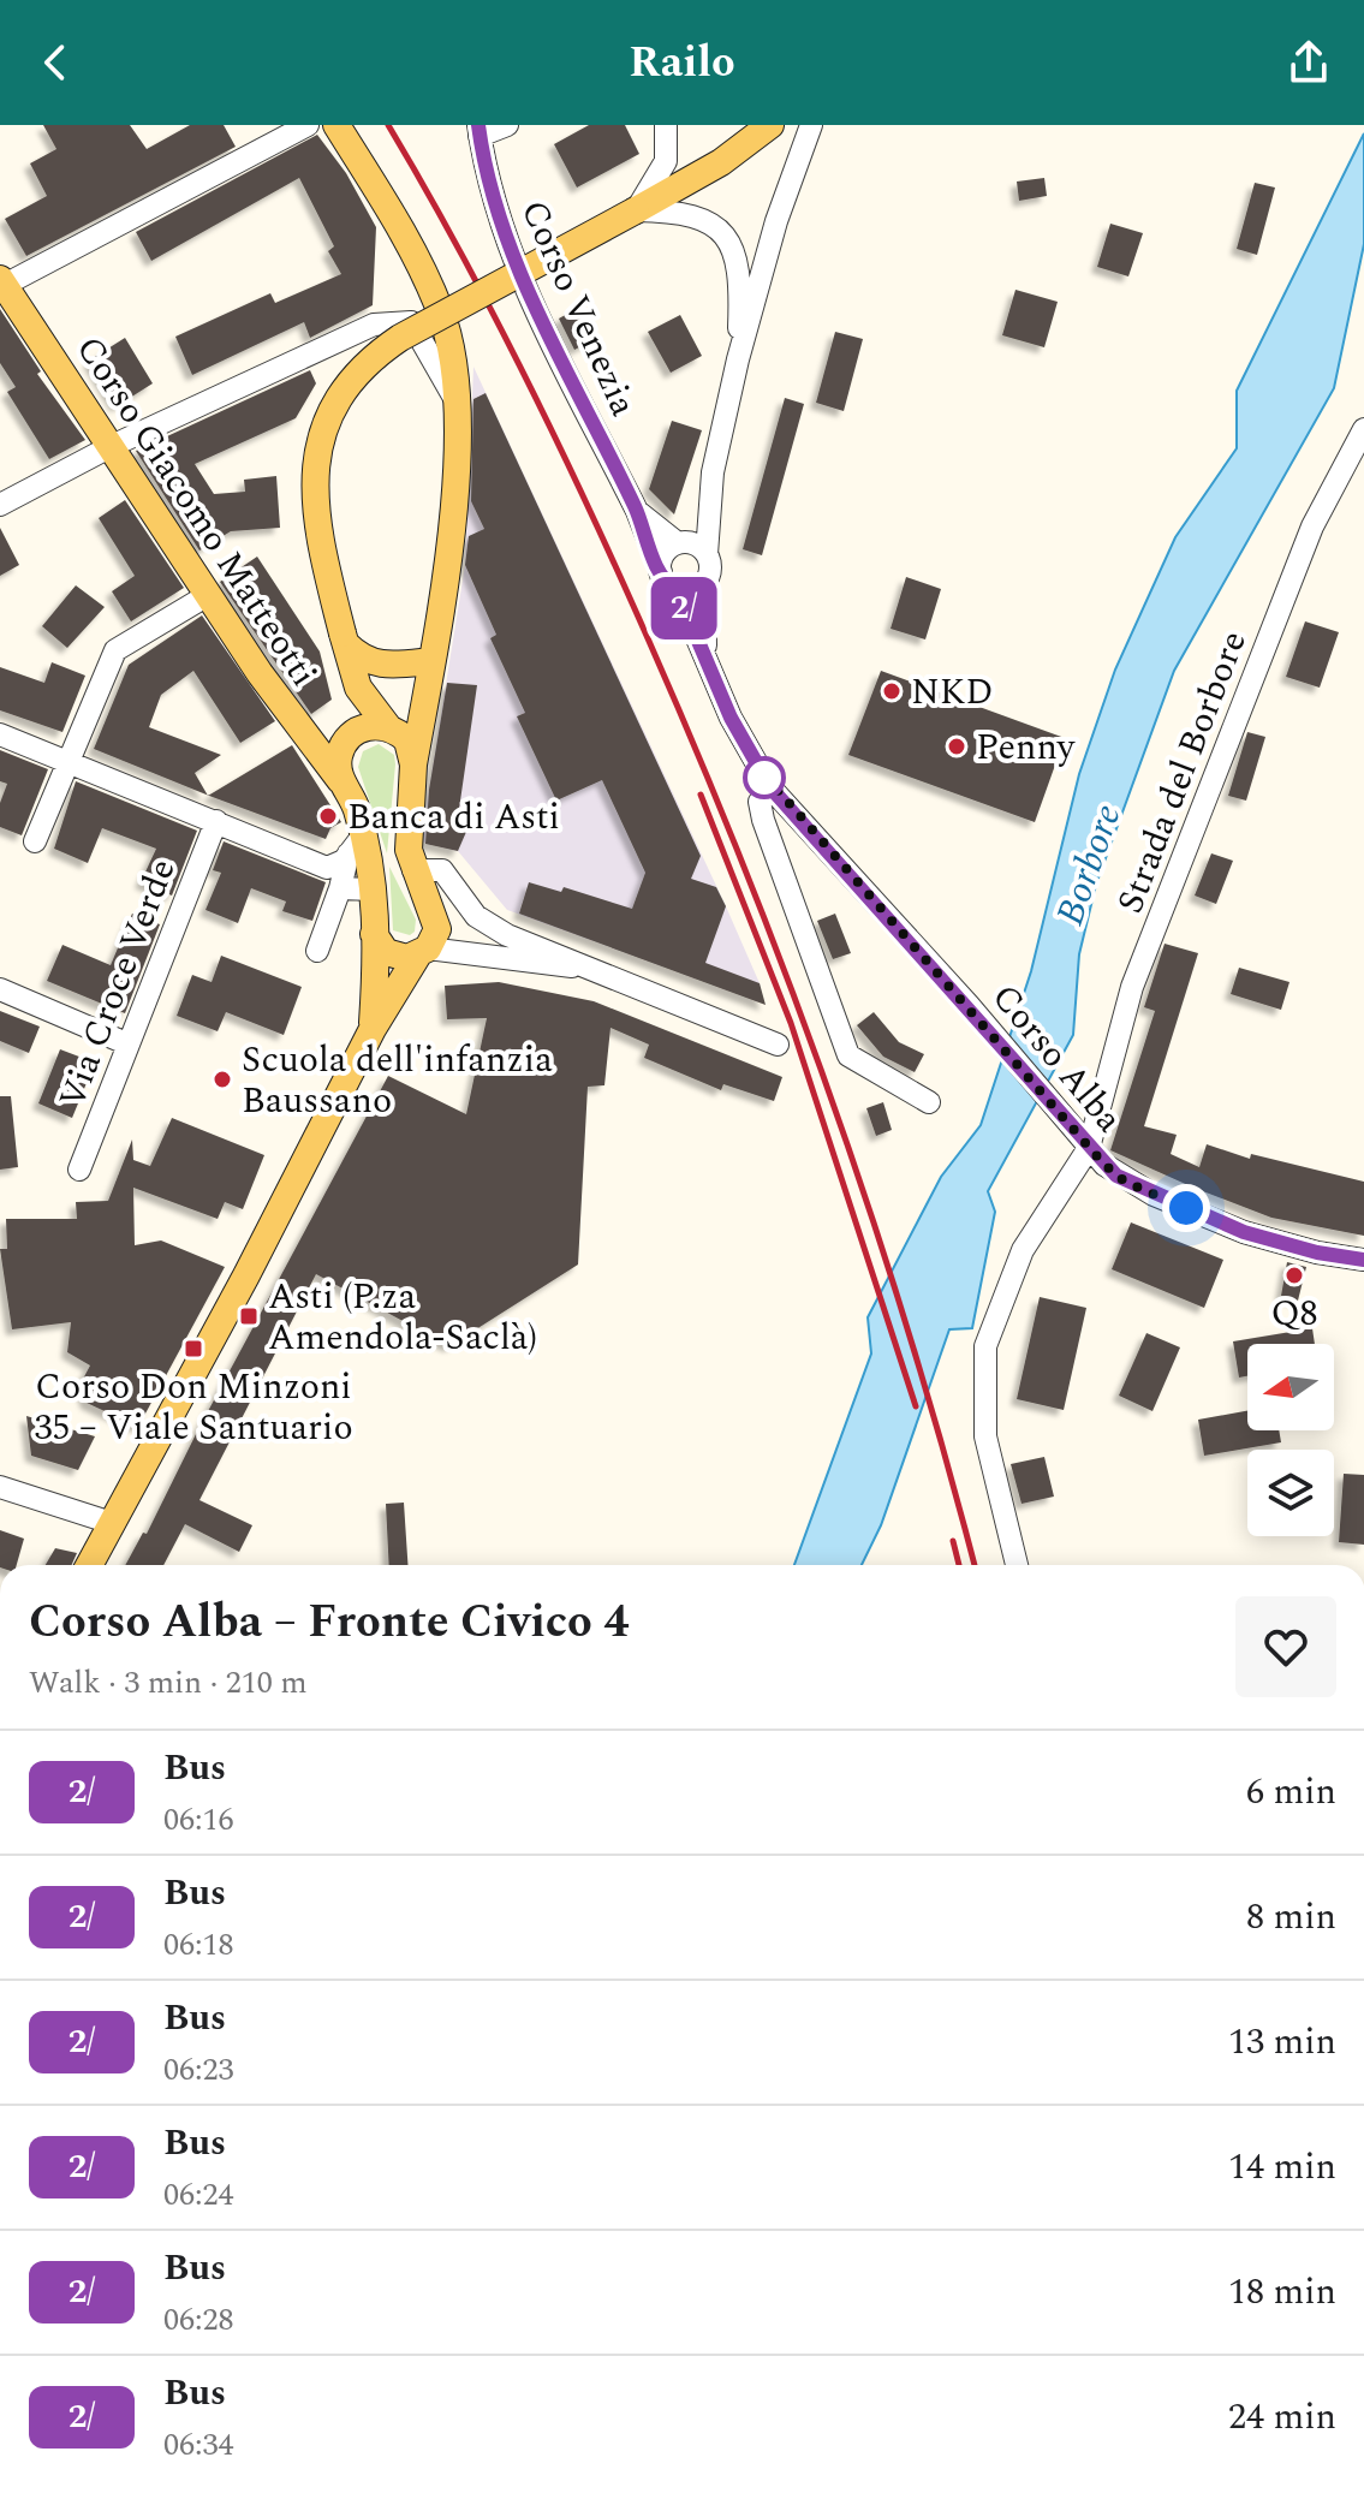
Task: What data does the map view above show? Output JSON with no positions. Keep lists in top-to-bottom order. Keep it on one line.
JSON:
{"streets":{"main road":["Corso Giacomo Matteotti"],"street":["Corso Venezia","Strada del Borbore","Via Croce Verde","Corso Alba"]},"crossings":[["Corso Venezia","Corso Alba"],["Strada del Borbore","Corso Alba"]],"water":["Borbore"],"places":{"other":["NKD","Penny","Banca di Asti","Scuola dell'infanzia Baussano","Q8"],"transit":["Asti (P.za Amendola-Saclà)","Corso Don Minzoni 35 – Viale Santuario"]},"lines":["bus line 2/"],"north":"left","page":{"header":"Railo","on_map":"2/","heading":["Corso Alba – Fronte Civico 4","Walk · 3 min · 210 m"],"list":[{"mark":"2/","name":"Bus","note":"06:16","value":"6 min"},{"mark":"2/","name":"Bus","note":"06:18","value":"8 min"},{"mark":"2/","name":"Bus","note":"06:23","value":"13 min"},{"mark":"2/","name":"Bus","note":"06:24","value":"14 min"},{"mark":"2/","name":"Bus","note":"06:28","value":"18 min"},{"mark":"2/","name":"Bus","note":"06:34","value":"24 min"}]}}
